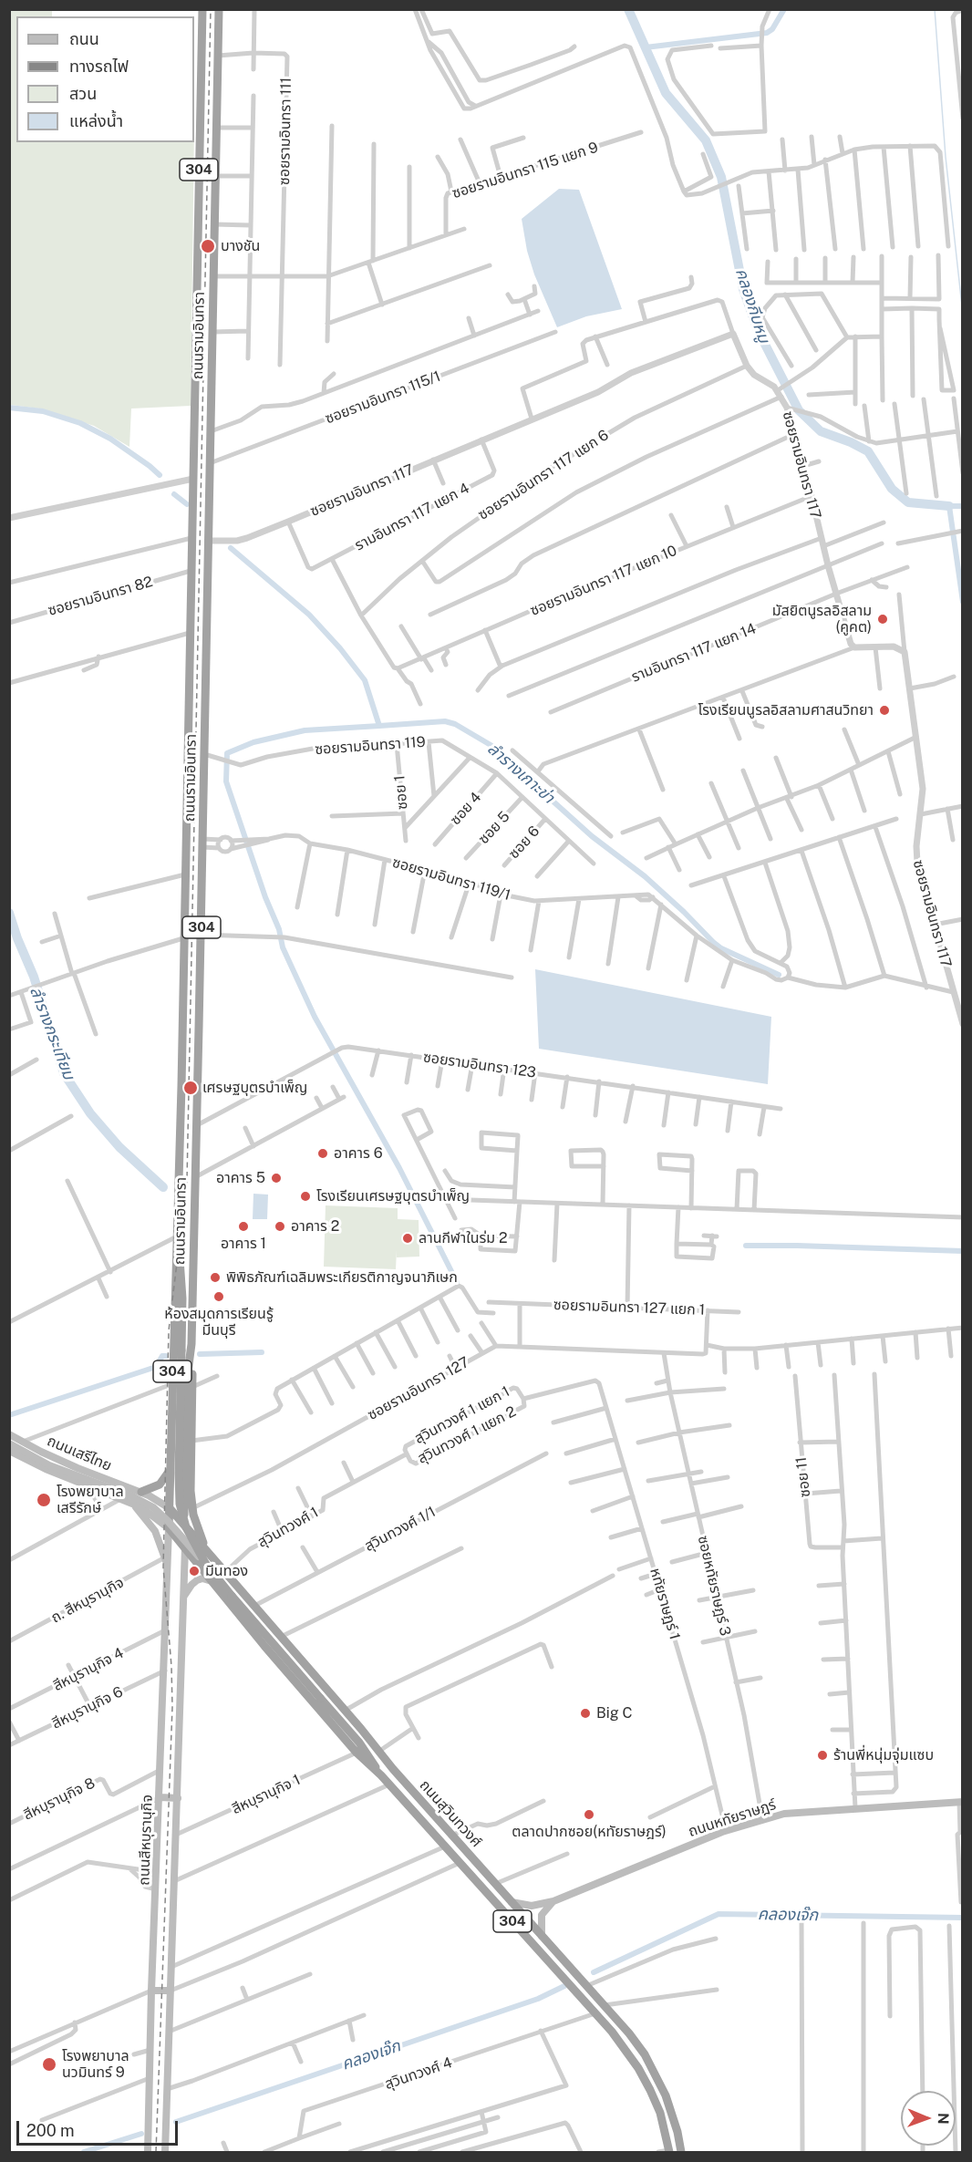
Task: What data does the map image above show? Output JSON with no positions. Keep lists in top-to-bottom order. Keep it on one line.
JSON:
{"streets":{"highway":["304","ถนนรามอินทรา","ถนนสุวินทวงศ์"],"main road":["ถนนเสรีไทย","ถนนหทัยราษฎร์","ถนนสีหบุรานุกิจ"],"street":["ซอยรามอินทรา 111","ซอยรามอินทรา 115 แยก 9","ซอยรามอินทรา 115/1","ซอยรามอินทรา 117","ซอยรามอินทรา 117 แยก 6","รามอินทรา 117 แยก 4","ซอยรามอินทรา 117 แยก 10","ซอยรามอินทรา 82","รามอินทรา 117 แยก 14","ซอยรามอินทรา 119","ซอย 1","ซอย 4","ซอย 5","ซอย 6","ซอยรามอินทรา 119/1","ซอยรามอินทรา 123","ซอยรามอินทรา 127 แยก 1","ซอยรามอินทรา 127","สุวินทวงศ์ 1 แยก 1","สุวินทวงศ์ 1 แยก 2","ซอย 11","สุวินทวงศ์ 1","สุวินทวงศ์ 1/1","ซอยหทัยราษฎร์ 3","ถ. สีหบุรานุกิจ","หทัยราษฎร์ 1","สีหบุรานุกิจ 4","สีหบุรานุกิจ 6","สีหบุรานุกิจ 1","สีหบุรานุกิจ 8","สุวินทวงศ์ 4"]},"crossings":[["ซอยรามอินทรา 111","ถนนรามอินทรา"],["ถนนรามอินทรา","ซอยรามอินทรา 115/1"],["ถนนรามอินทรา","ซอยรามอินทรา 117"],["ถนนรามอินทรา","ซอยรามอินทรา 82"],["ถนนรามอินทรา","ซอยรามอินทรา 119"],["ถนนรามอินทรา","ซอยรามอินทรา 119/1"],["ถนนรามอินทรา","ซอยรามอินทรา 123"],["ถนนรามอินทรา","ถนนเสรีไทย"],["ถนนรามอินทรา","ถนนสุวินทวงศ์"],["ถนนรามอินทรา","ถนนสีหบุรานุกิจ"],["ซอยรามอินทรา 117","รามอินทรา 117 แยก 4"],["ซอยรามอินทรา 117","ซอยรามอินทรา 117 แยก 10"],["ซอยรามอินทรา 117","รามอินทรา 117 แยก 14"],["ซอยรามอินทรา 119","ซอย 1"],["ซอยรามอินทรา 119","ซอย 4"],["ซอยรามอินทรา 119","ซอย 5"],["ซอยรามอินทรา 119","ซอย 6"],["ซอยรามอินทรา 127","ซอยหทัยราษฎร์ 3"],["สุวินทวงศ์ 1 แยก 1","สุวินทวงศ์ 1 แยก 2"],["สุวินทวงศ์ 1 แยก 1","สุวินทวงศ์ 1"],["สุวินทวงศ์ 1 แยก 1","หทัยราษฎร์ 1"],["สุวินทวงศ์ 1 แยก 2","สุวินทวงศ์ 1"],["สุวินทวงศ์ 1 แยก 2","หทัยราษฎร์ 1"],["ถนนเสรีไทย","ถนนสุวินทวงศ์"],["ถนนเสรีไทย","ถนนสีหบุรานุกิจ"],["สุวินทวงศ์ 1","ถนนสุวินทวงศ์"],["สุวินทวงศ์ 1/1","ถนนสุวินทวงศ์"],["ซอยหทัยราษฎร์ 3","ถนนหทัยราษฎร์"],["หทัยราษฎร์ 1","ถนนหทัยราษฎร์"],["สีหบุรานุกิจ 4","ถนนสีหบุรานุกิจ"],["สีหบุรานุกิจ 6","ถนนสีหบุรานุกิจ"],["สีหบุรานุกิจ 1","ถนนสุวินทวงศ์"],["สีหบุรานุกิจ 1","ถนนสีหบุรานุกิจ"],["สีหบุรานุกิจ 8","ถนนสีหบุรานุกิจ"],["ถนนสุวินทวงศ์","ถนนหทัยราษฎร์"],["ถนนสุวินทวงศ์","ถนนสีหบุรานุกิจ"],["ถนนสุวินทวงศ์","สุวินทวงศ์ 4"]],"water":["คลองกีบหมู","ลำรางเกาะข่า","ลำรางกระเทียม","คลองเจ๊ก"],"places":["บางชัน","มัสยิตนูรลอิสลาม (คูคต)","โรงเรียนนูรลอิสลามศาสนวิทยา","เศรษฐบุตรบำเพ็ญ","อาคาร 6","อาคาร 5","โรงเรียนเศรษฐบุตรบำเพ็ญ","อาคาร 1","อาคาร 2","ลานกีฬาในร่ม 2","พิพิธภัณฑ์เฉลิมพระเกียรติกาญจนาภิเษก","ห้องสมุดการเรียนรู้ มีนบุรี","โรงพยาบาล เสรีรักษ์","มีนทอง","Big C","ร้านพี่หนุ่มจุ่มแซบ","ตลาดปากซอย(หทัยราษฎร์)","โรงพยาบาล นวมินทร์ 9"],"legend":["ถนน","ทางรถไฟ","สวน","แหล่งน้ำ"],"scale_bar":"200 m","north":"right"}
